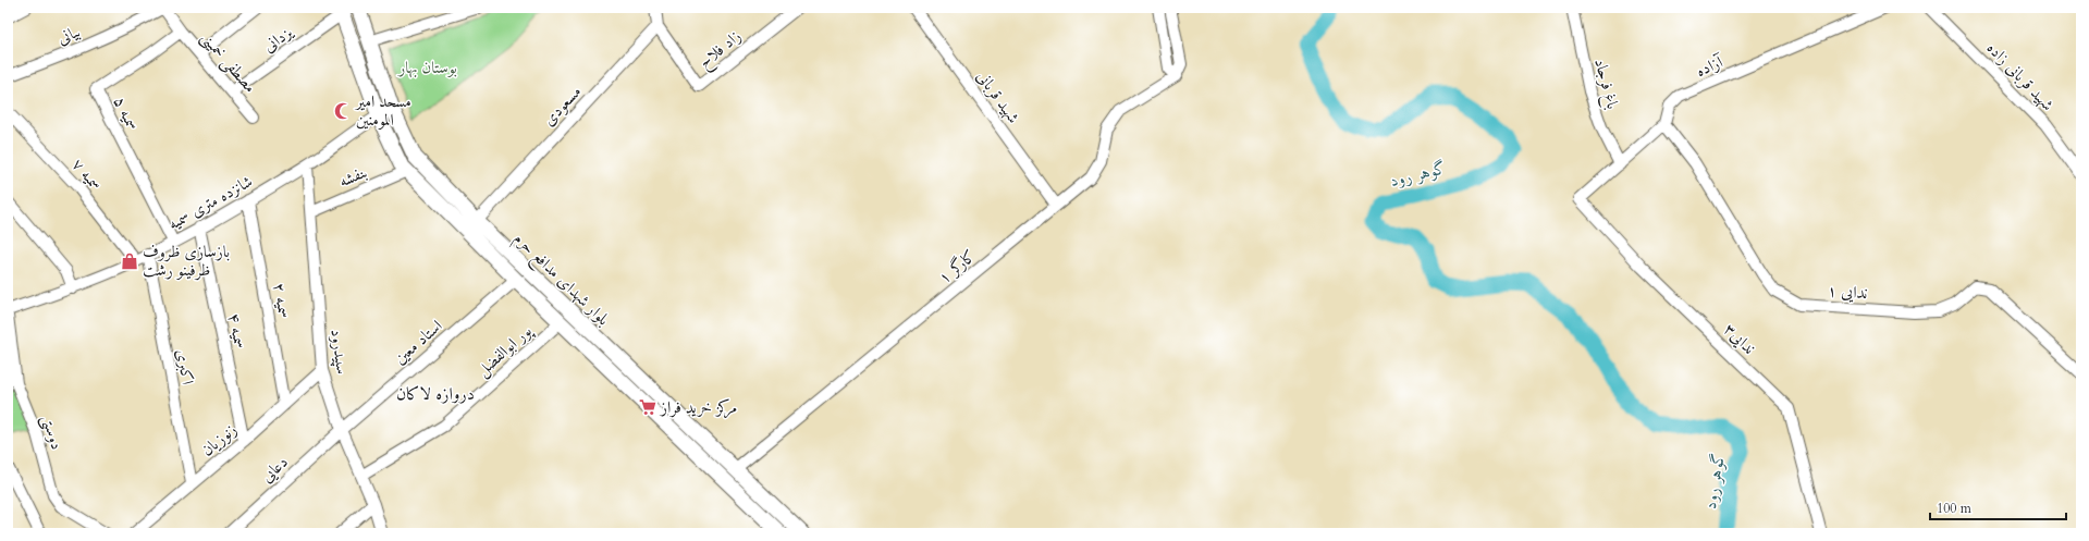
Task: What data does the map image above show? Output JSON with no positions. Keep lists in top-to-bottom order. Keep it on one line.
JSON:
{"streets":{"main road":["بلوار شهدای مدافع حرم"],"street":["بیانی","یزدانی","زاد فلاح","مصطفی خمینی","آزاده","شهید قربانی زاده","باغ فرجاد","شهید قربانی","مسعودی","سمیه ۵","سمیه ۷","بنفشه","شانزده متری سمیه","کارگر ۱","ندایی ۱","سمیه ۲","سمیه ۴","ندایی۳","استاد معین","پور ابوالفضل","سپیدرود","اکبری","دوستی","زنوزیان","دعایی"]},"crossings":[["بیانی","مصطفی خمینی"],["یزدانی","مصطفی خمینی"],["یزدانی","بلوار شهدای مدافع حرم"],["زاد فلاح","مسعودی"],["مصطفی خمینی","سمیه ۵"],["آزاده","ندایی ۱"],["باغ فرجاد","ندایی۳"],["شهید قربانی","کارگر ۱"],["مسعودی","بلوار شهدای مدافع حرم"],["سمیه ۵","شانزده متری سمیه"],["سمیه ۷","شانزده متری سمیه"],["بنفشه","بلوار شهدای مدافع حرم"],["بنفشه","سپیدرود"],["شانزده متری سمیه","بلوار شهدای مدافع حرم"],["شانزده متری سمیه","سمیه ۲"],["شانزده متری سمیه","سمیه ۴"],["شانزده متری سمیه","سپیدرود"],["شانزده متری سمیه","اکبری"],["کارگر ۱","بلوار شهدای مدافع حرم"],["بلوار شهدای مدافع حرم","استاد معین"],["بلوار شهدای مدافع حرم","پور ابوالفضل"],["سمیه ۲","زنوزیان"],["سمیه ۴","زنوزیان"],["استاد معین","سپیدرود"],["استاد معین","دعایی"],["پور ابوالفضل","سپیدرود"],["سپیدرود","زنوزیان"],["سپیدرود","دعایی"],["اکبری","زنوزیان"]],"districts":["دروازه لاکان"],"water":["گوهر رود"],"parks":["بوستان بهار"],"places":{"mosque":["مسحد امیر المومنین"],"shop":["بازسازی ظروف ظرفینو رشت"],"supermarket":["مرکز خرید فراز"]},"scale_bar":"100 m"}
